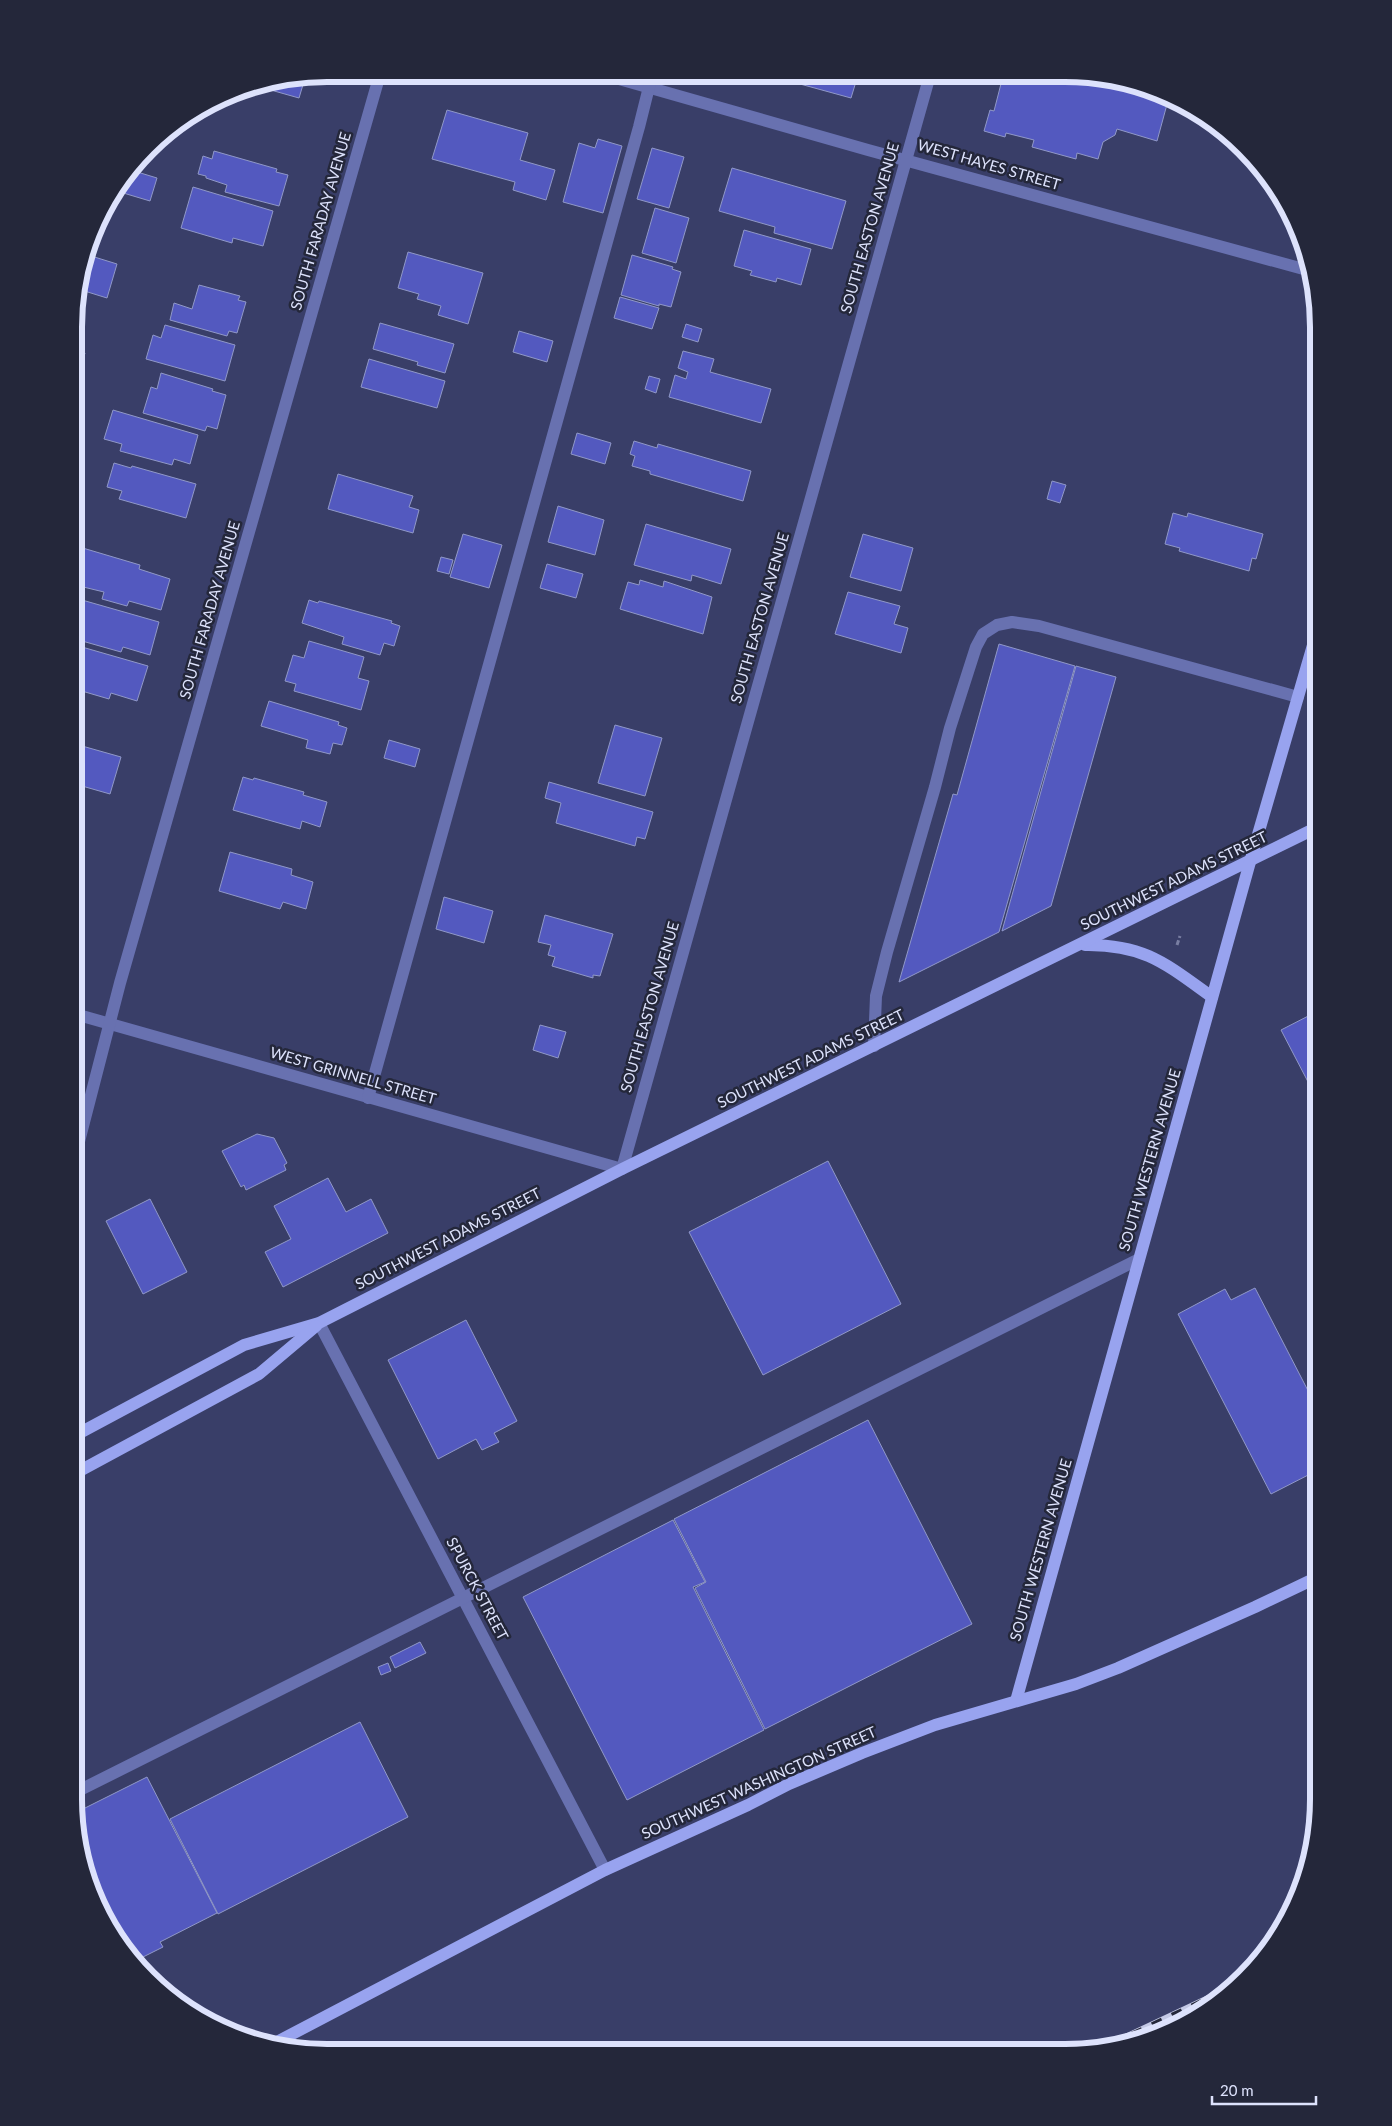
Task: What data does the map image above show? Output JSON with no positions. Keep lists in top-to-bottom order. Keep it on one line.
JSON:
{"streets":{"main road":["SOUTHWEST ADAMS STREET","SOUTH WESTERN AVENUE","SOUTHWEST WASHINGTON STREET"],"street":["WEST HAYES STREET","SOUTH FARADAY AVENUE","SOUTH EASTON AVENUE","WEST GRINNELL STREET","SPURCK STREET"]},"crossings":[["WEST HAYES STREET","SOUTH EASTON AVENUE"],["SOUTH FARADAY AVENUE","WEST GRINNELL STREET"],["SOUTH EASTON AVENUE","SOUTHWEST ADAMS STREET"],["SOUTH EASTON AVENUE","WEST GRINNELL STREET"],["SOUTHWEST ADAMS STREET","WEST GRINNELL STREET"],["SOUTHWEST ADAMS STREET","SOUTH WESTERN AVENUE"],["SOUTHWEST ADAMS STREET","SPURCK STREET"],["SOUTH WESTERN AVENUE","SOUTHWEST WASHINGTON STREET"],["SPURCK STREET","SOUTHWEST WASHINGTON STREET"]],"scale_bar":"20 m"}
